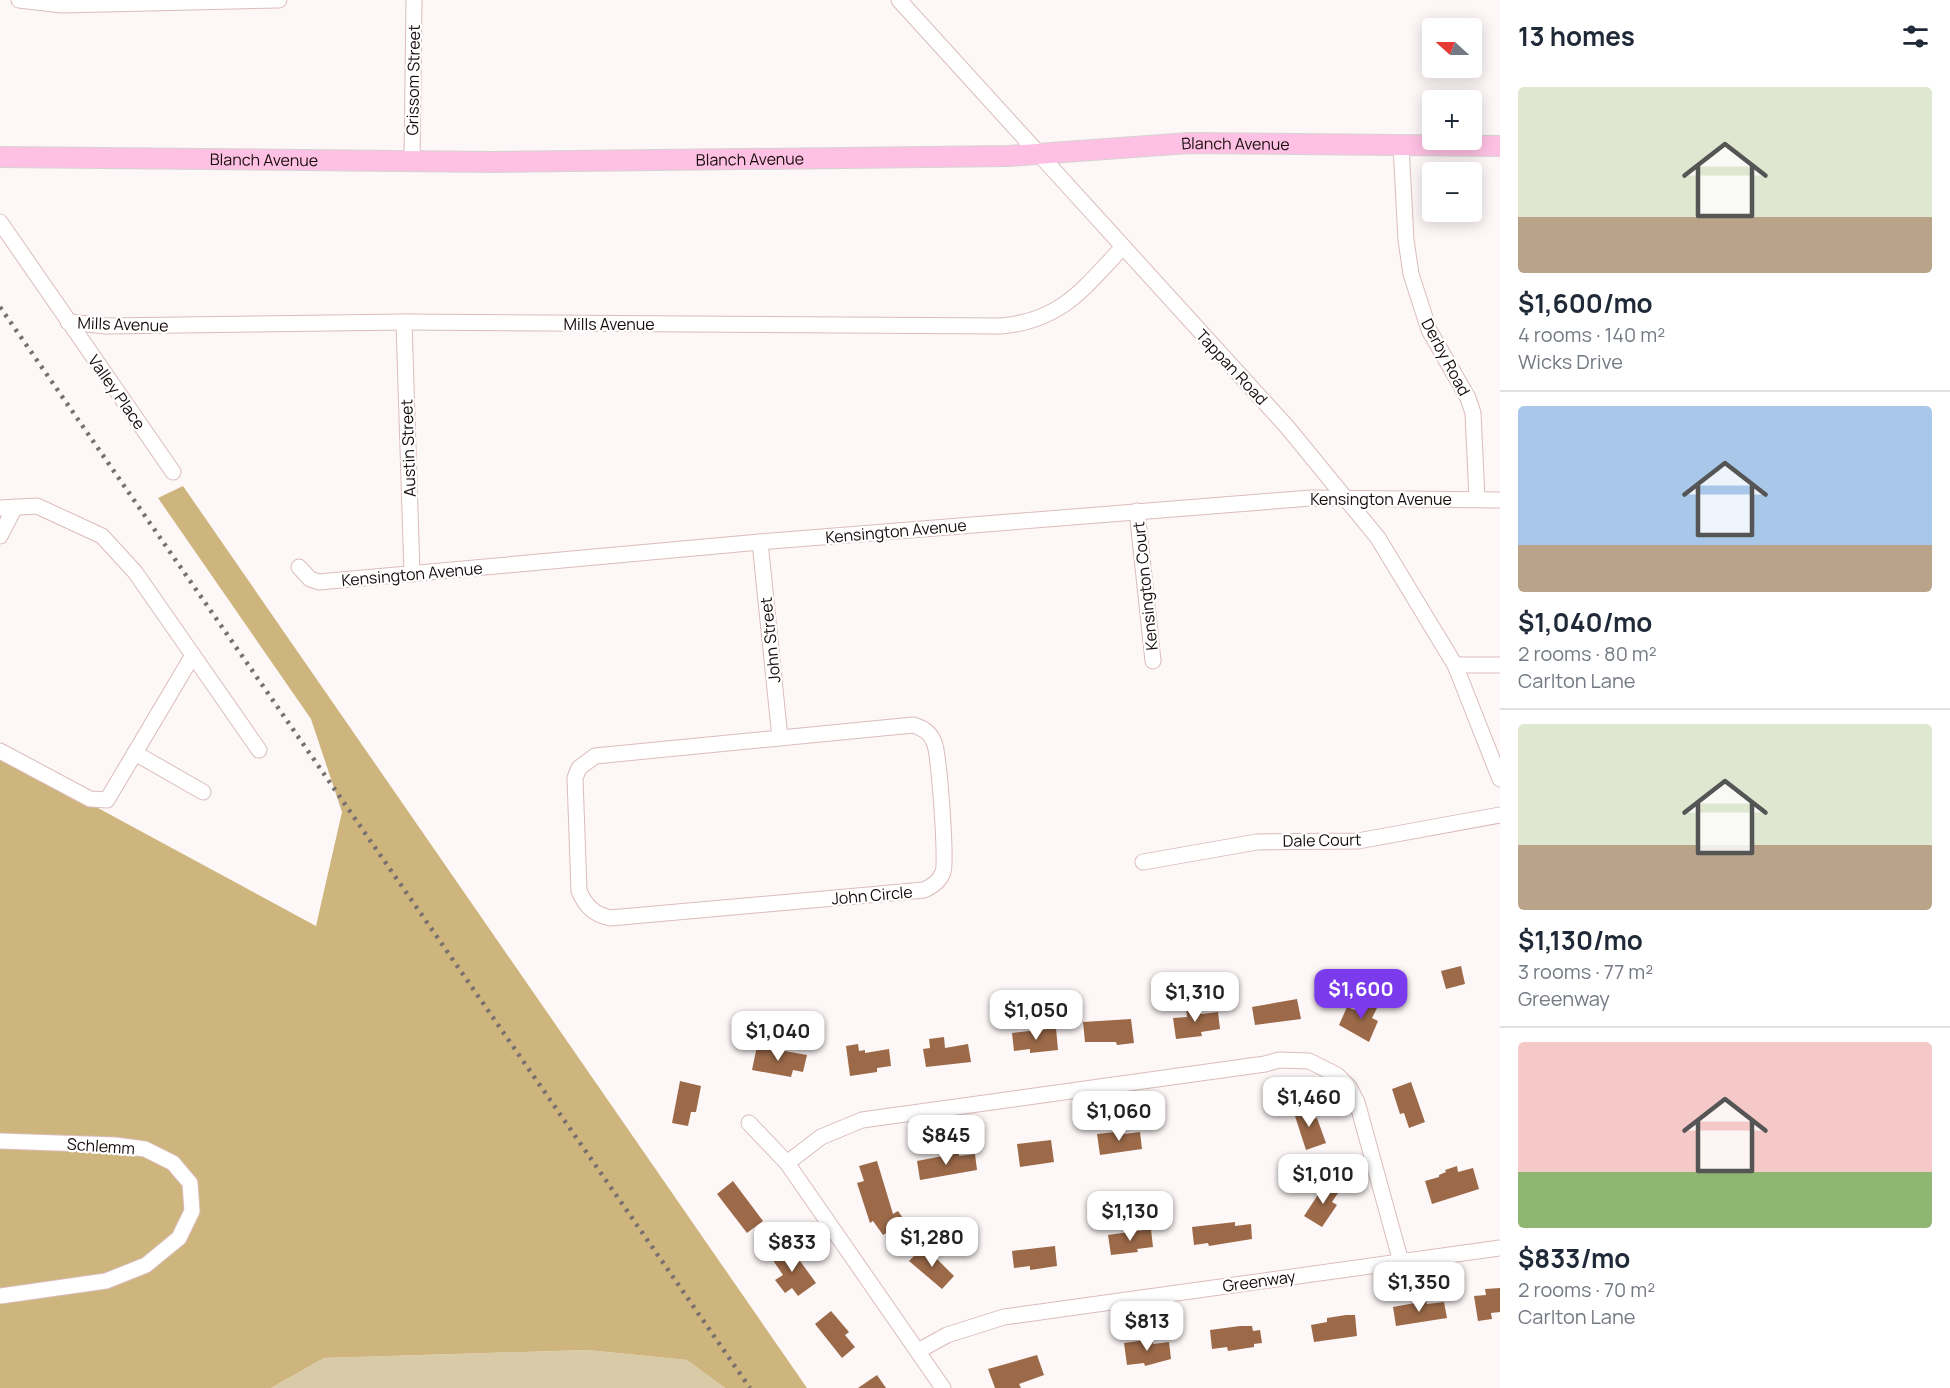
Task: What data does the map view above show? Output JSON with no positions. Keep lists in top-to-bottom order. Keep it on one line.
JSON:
{"streets":{"main road":["Blanch Avenue"],"street":["Grissom Street","Mills Avenue","Derby Road","Tappan Road","Valley Place","Austin Street","Kensington Avenue","Kensington Court","John Street","Dale Court","John Circle","Schlemm","Greenway"]},"crossings":[["Grissom Street","Blanch Avenue"],["Blanch Avenue","Derby Road"],["Blanch Avenue","Tappan Road"],["Mills Avenue","Tappan Road"],["Mills Avenue","Valley Place"],["Mills Avenue","Austin Street"],["Derby Road","Kensington Avenue"],["Tappan Road","Kensington Avenue"],["Austin Street","Kensington Avenue"],["Kensington Avenue","Kensington Court"],["Kensington Avenue","John Street"],["John Street","John Circle"]],"north":"left","page":{"heading":"13 homes","map_buttons":["+","−"],"list":[{"name":"$1,600/mo","note":"4 rooms · 140 m² · Wicks Drive"},{"name":"$1,040/mo","note":"2 rooms · 80 m² · Carlton Lane"},{"name":"$1,130/mo","note":"3 rooms · 77 m² · Greenway"},{"name":"$833/mo","note":"2 rooms · 70 m² · Carlton Lane"}],"price":["$1,600","$1,310","$1,050","$1,040","$1,460","$1,060","$845","$1,010","$1,130","$1,280","$833","$1,350","$813"]}}
